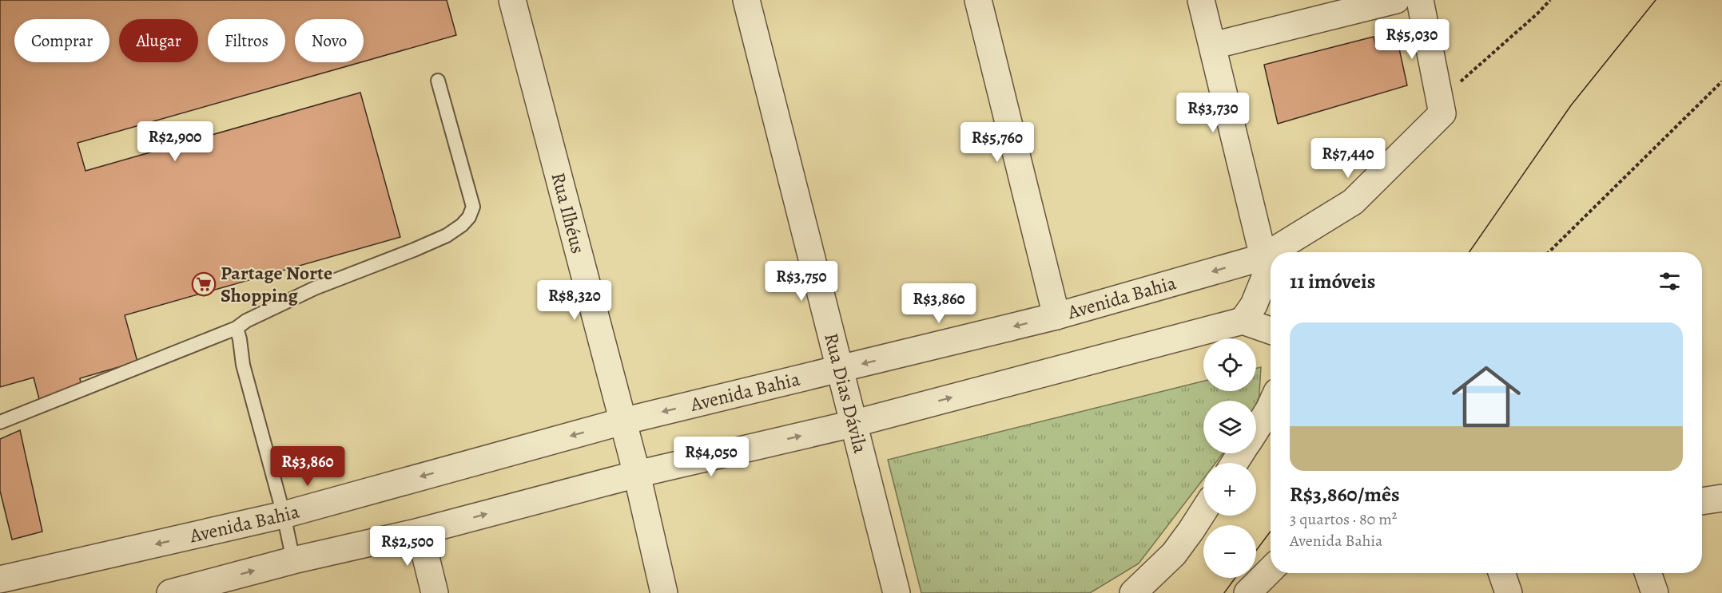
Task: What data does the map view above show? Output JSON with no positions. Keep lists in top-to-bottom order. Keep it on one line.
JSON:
{"streets":{"street":["Rua Ilhéus","Avenida Bahia","Rua Dias Dávila"]},"crossings":[["Rua Ilhéus","Avenida Bahia"],["Avenida Bahia","Rua Dias Dávila"]],"places":{"supermarket":["Partage Norte Shopping"]},"page":{"price":["R$5,030","R$3,730","R$2,900","R$5,760","R$7,440","R$3,750","R$8,320","R$3,860","R$4,050","R$3,860","R$2,500"],"chip":["Comprar","Alugar","Filtros","Novo"],"heading":"11 imóveis","list":[{"name":"R$3,860/mês","note":"3 quartos · 80 m² · Avenida Bahia"}],"map_buttons":["+","−"]}}
